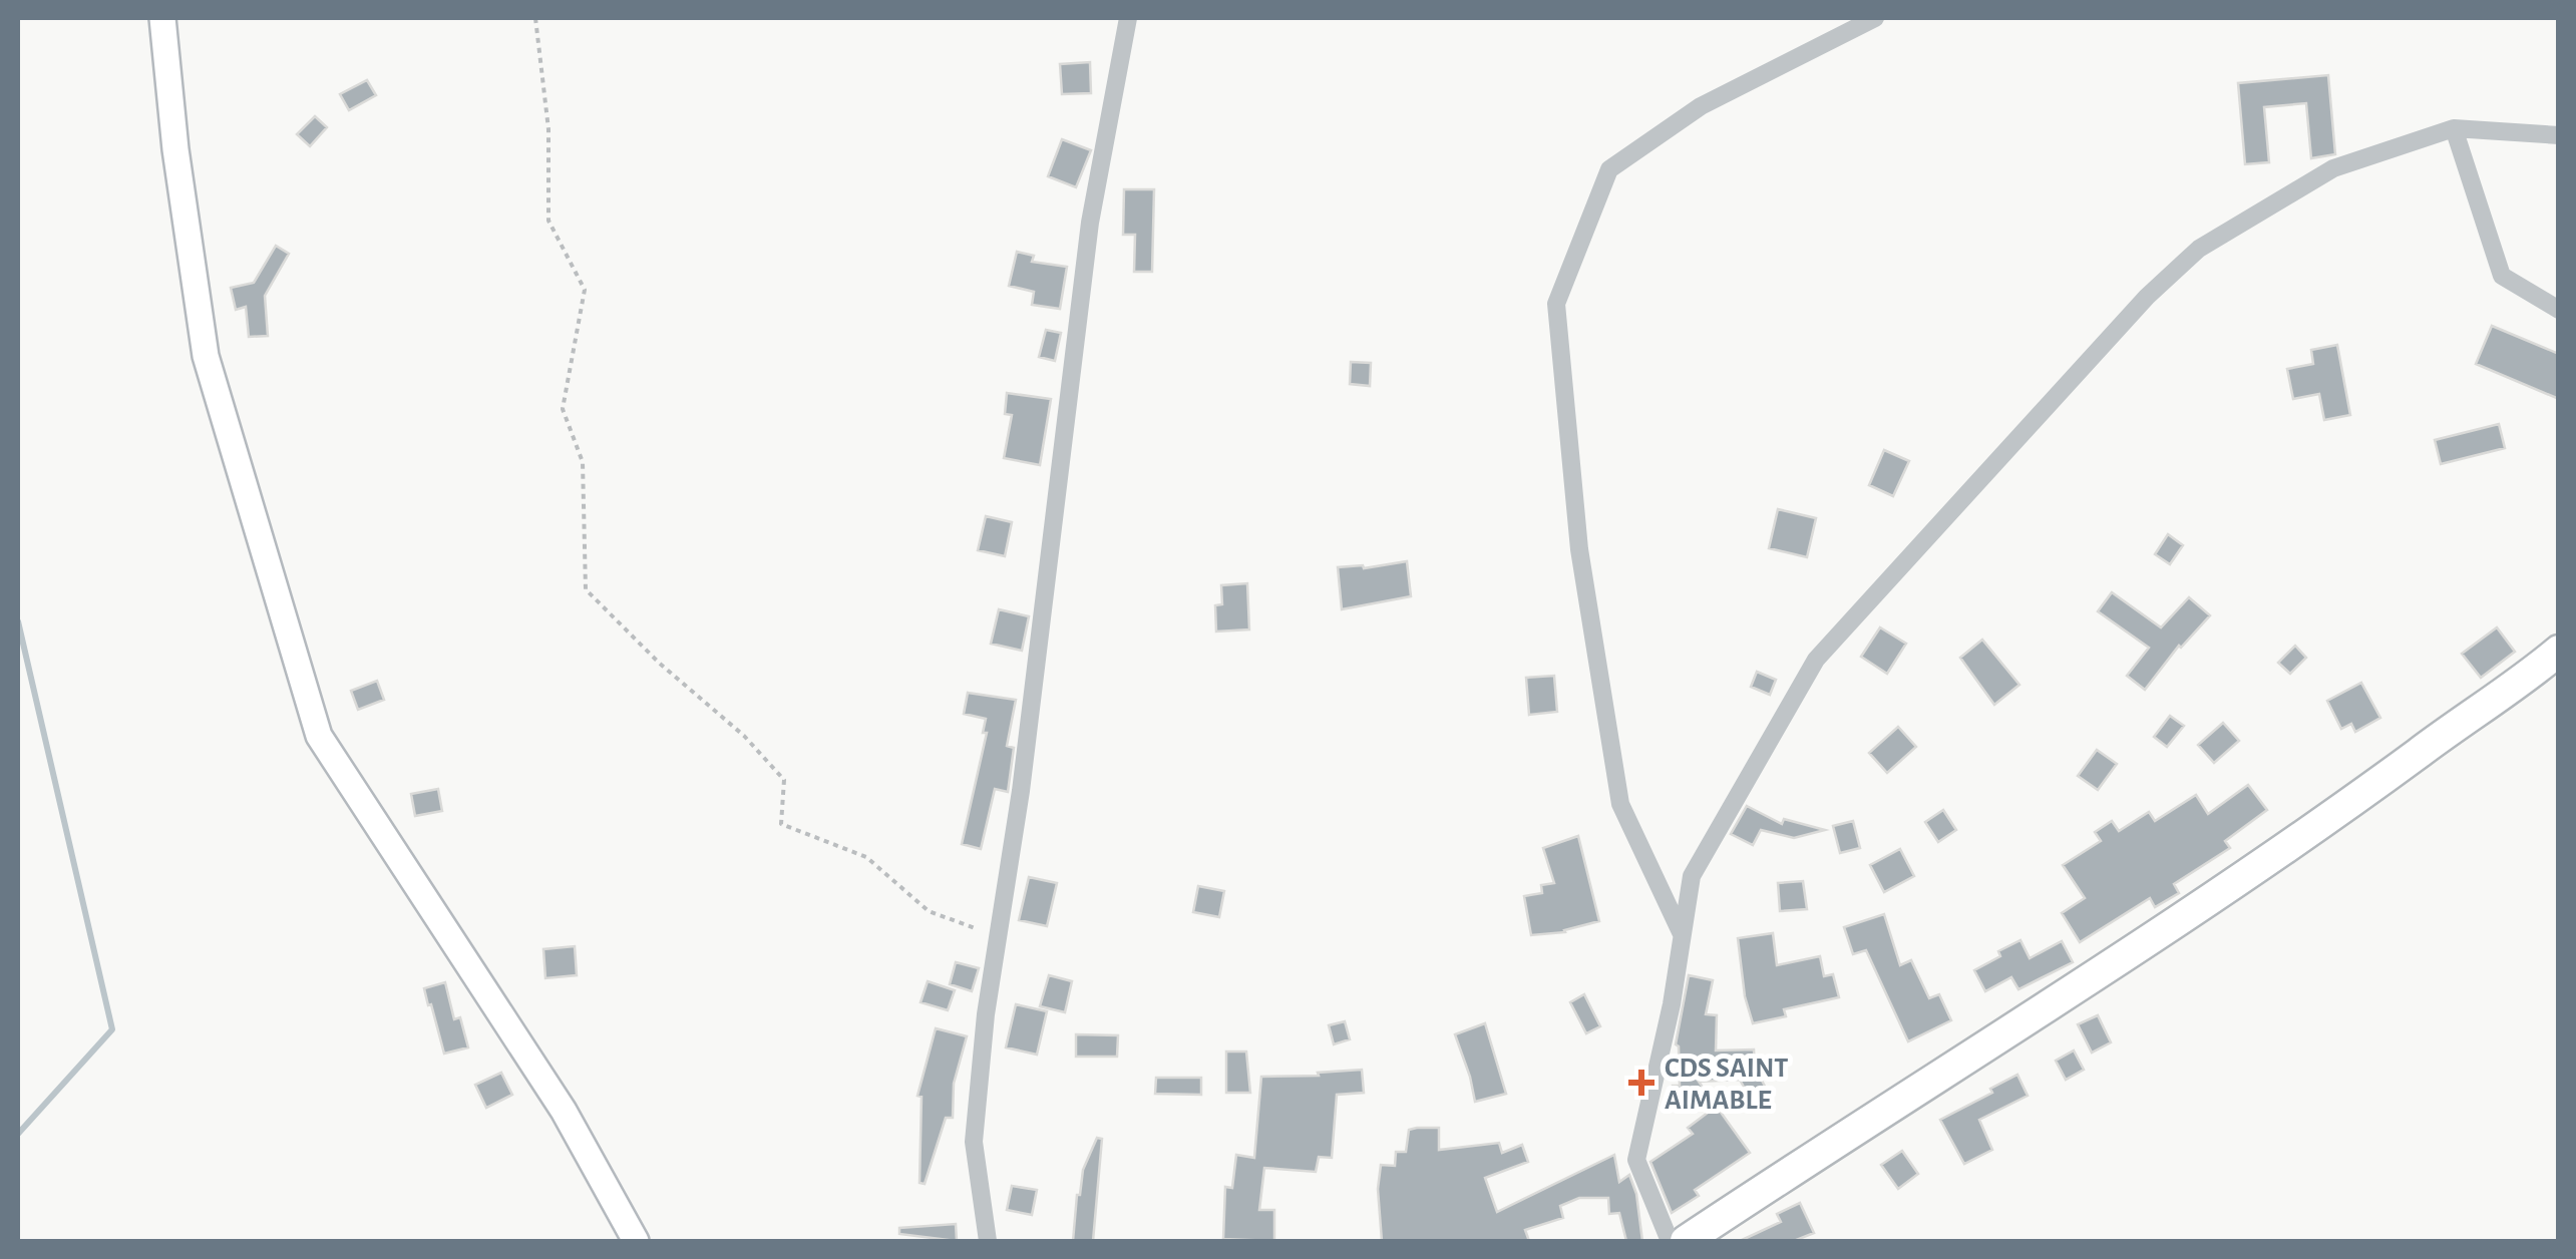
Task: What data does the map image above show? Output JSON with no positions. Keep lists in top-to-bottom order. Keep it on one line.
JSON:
{"places":{"health":["CDS SAINT AIMABLE"]}}
